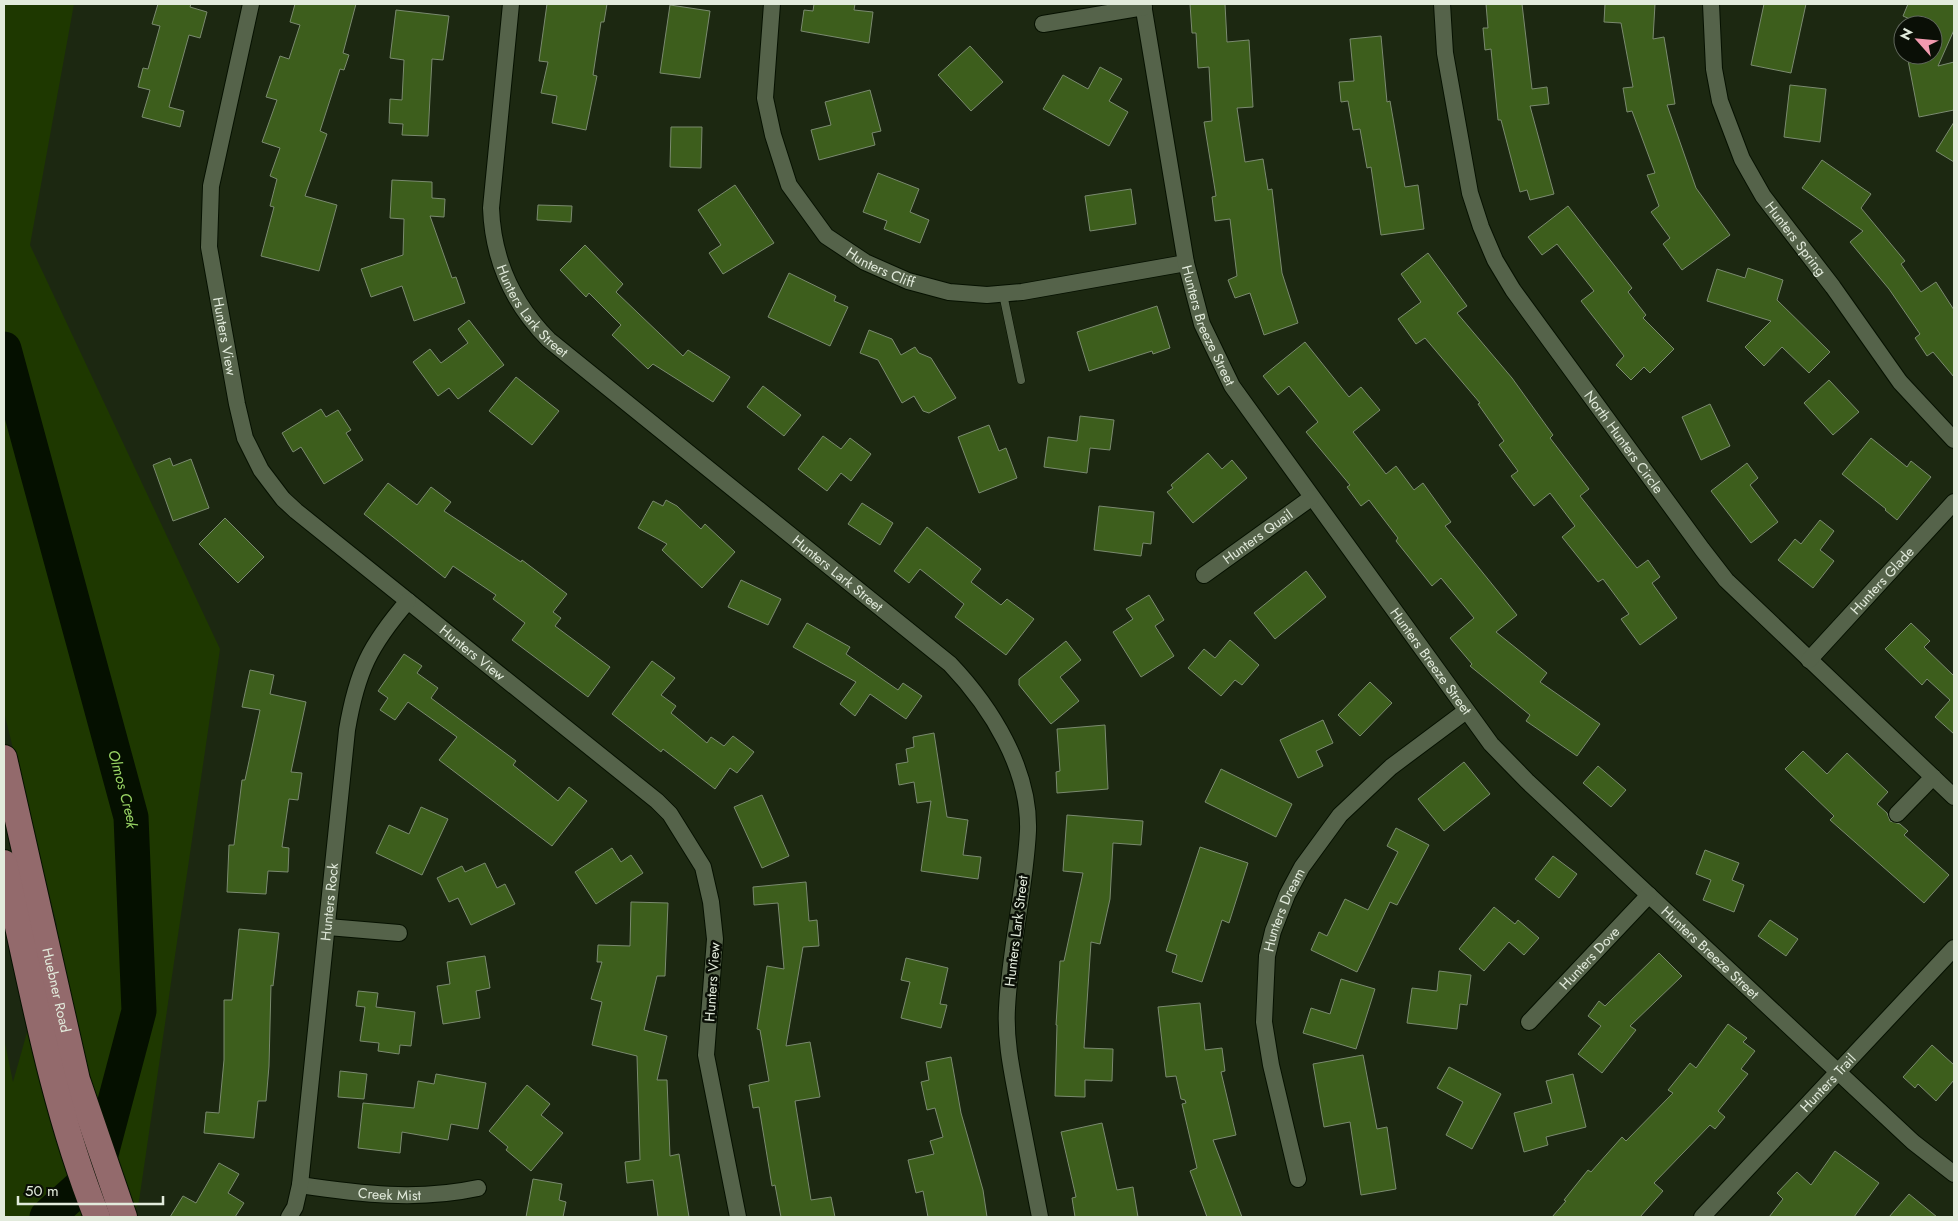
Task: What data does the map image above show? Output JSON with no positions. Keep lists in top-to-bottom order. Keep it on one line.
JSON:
{"streets":{"main road":["Huebner Road"],"street":["Hunters Spring","Hunters Cliff","Hunters Lark Street","Hunters Breeze Street","Hunters View","North Hunters Circle","Hunters Quail","Hunters Glade","Hunters Rock","Hunters Dream","Hunters Dove","Hunters Trail","Creek Mist"]},"crossings":[["Hunters Cliff","Hunters Breeze Street"],["Hunters Breeze Street","Hunters Quail"],["Hunters Breeze Street","Hunters Dream"],["Hunters Breeze Street","Hunters Dove"],["Hunters Breeze Street","Hunters Trail"],["Hunters View","Hunters Rock"],["North Hunters Circle","Hunters Glade"],["Hunters Rock","Creek Mist"]],"water":["Olmos Creek"],"scale_bar":"50 m","north":"top left"}
